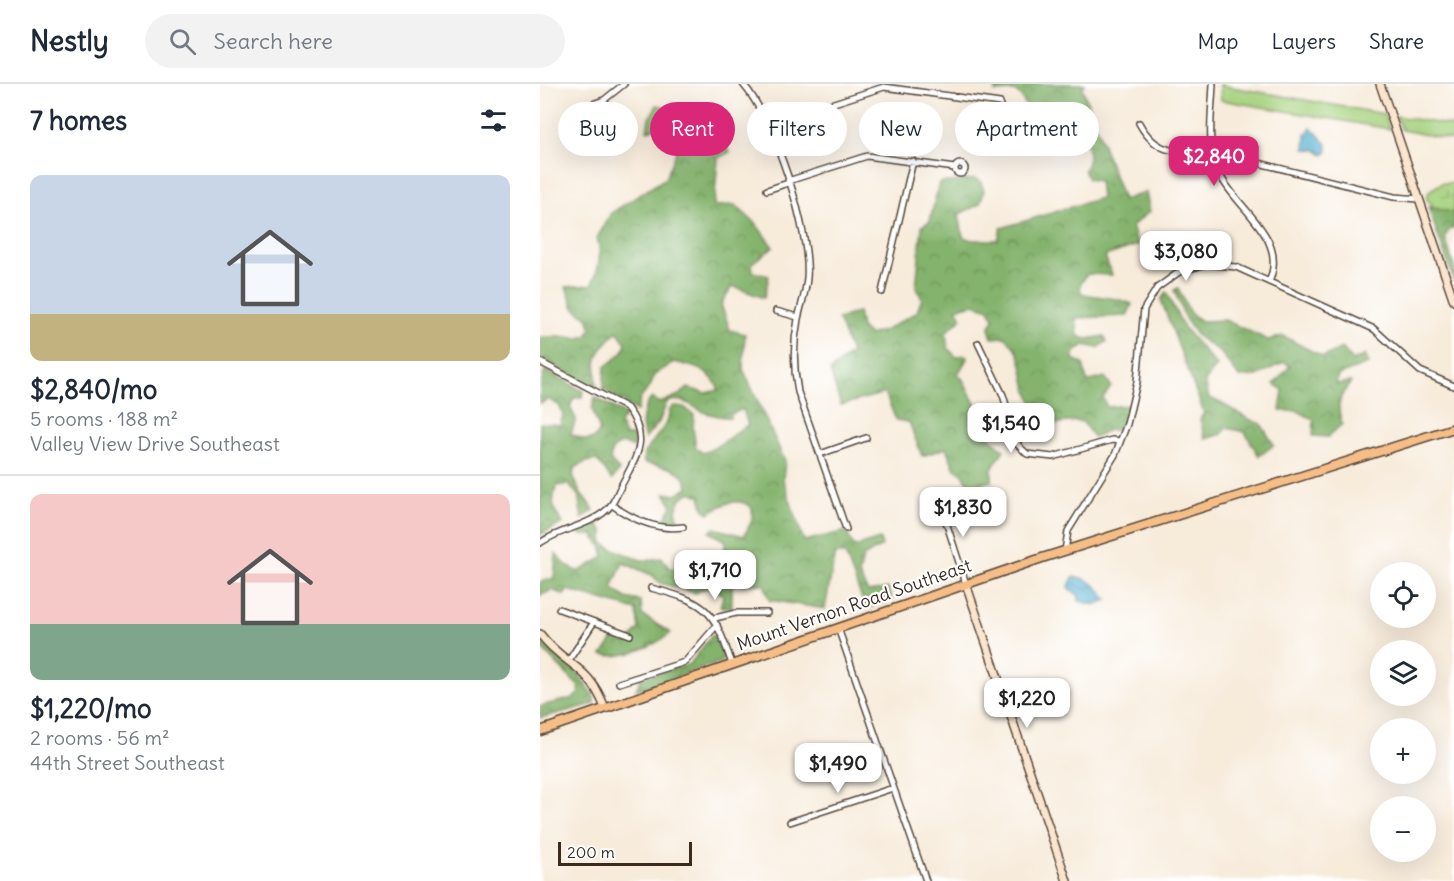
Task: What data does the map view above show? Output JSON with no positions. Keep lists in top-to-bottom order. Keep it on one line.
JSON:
{"streets":{"main road":["Mount Vernon Road Southeast"]},"scale_bar":"200 m","page":{"header":"Nestly","search":"Search here","nav":["Map","Layers","Share"],"heading":"7 homes","chip":["Buy","Rent","Filters","New","Apartment"],"price":["$2,840","$3,080","$1,540","$1,830","$1,710","$1,220","$1,490"],"list":[{"name":"$2,840/mo","note":"5 rooms · 188 m² · Valley View Drive Southeast"},{"name":"$1,220/mo","note":"2 rooms · 56 m² · 44th Street Southeast"}],"map_buttons":["+","−"],"scale":"200 m"}}
